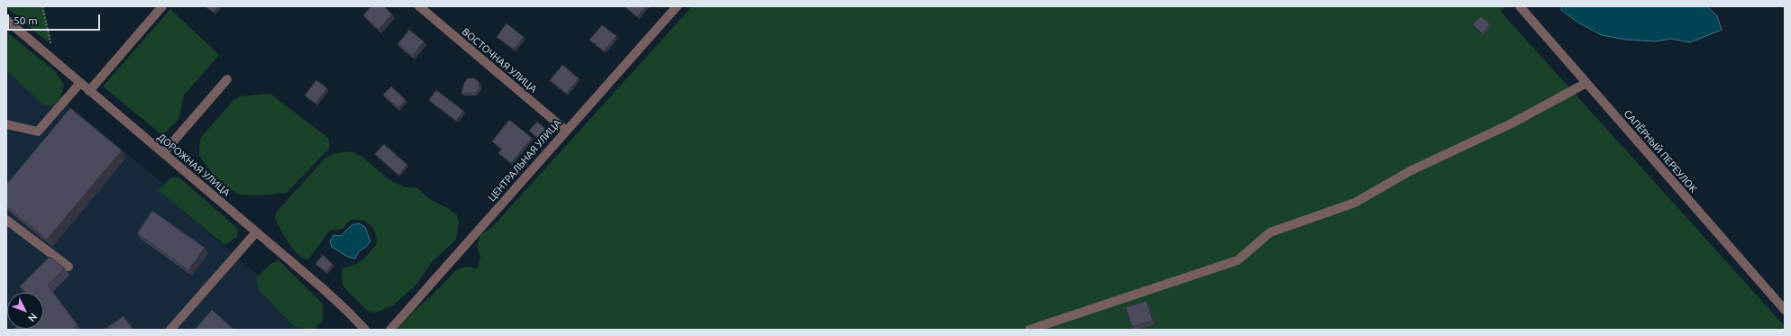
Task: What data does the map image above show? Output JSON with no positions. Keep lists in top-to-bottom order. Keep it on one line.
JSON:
{"streets":{"street":["ВОСТОЧНАЯ УЛИЦА","САПЁРНЫЙ ПЕРЕУЛОК","ЦЕНТРАЛЬНАЯ УЛИЦА","ДОРОЖНАЯ УЛИЦА"]},"crossings":[["ВОСТОЧНАЯ УЛИЦА","ЦЕНТРАЛЬНАЯ УЛИЦА"]],"scale_bar":"50 m","north":"bottom right"}
